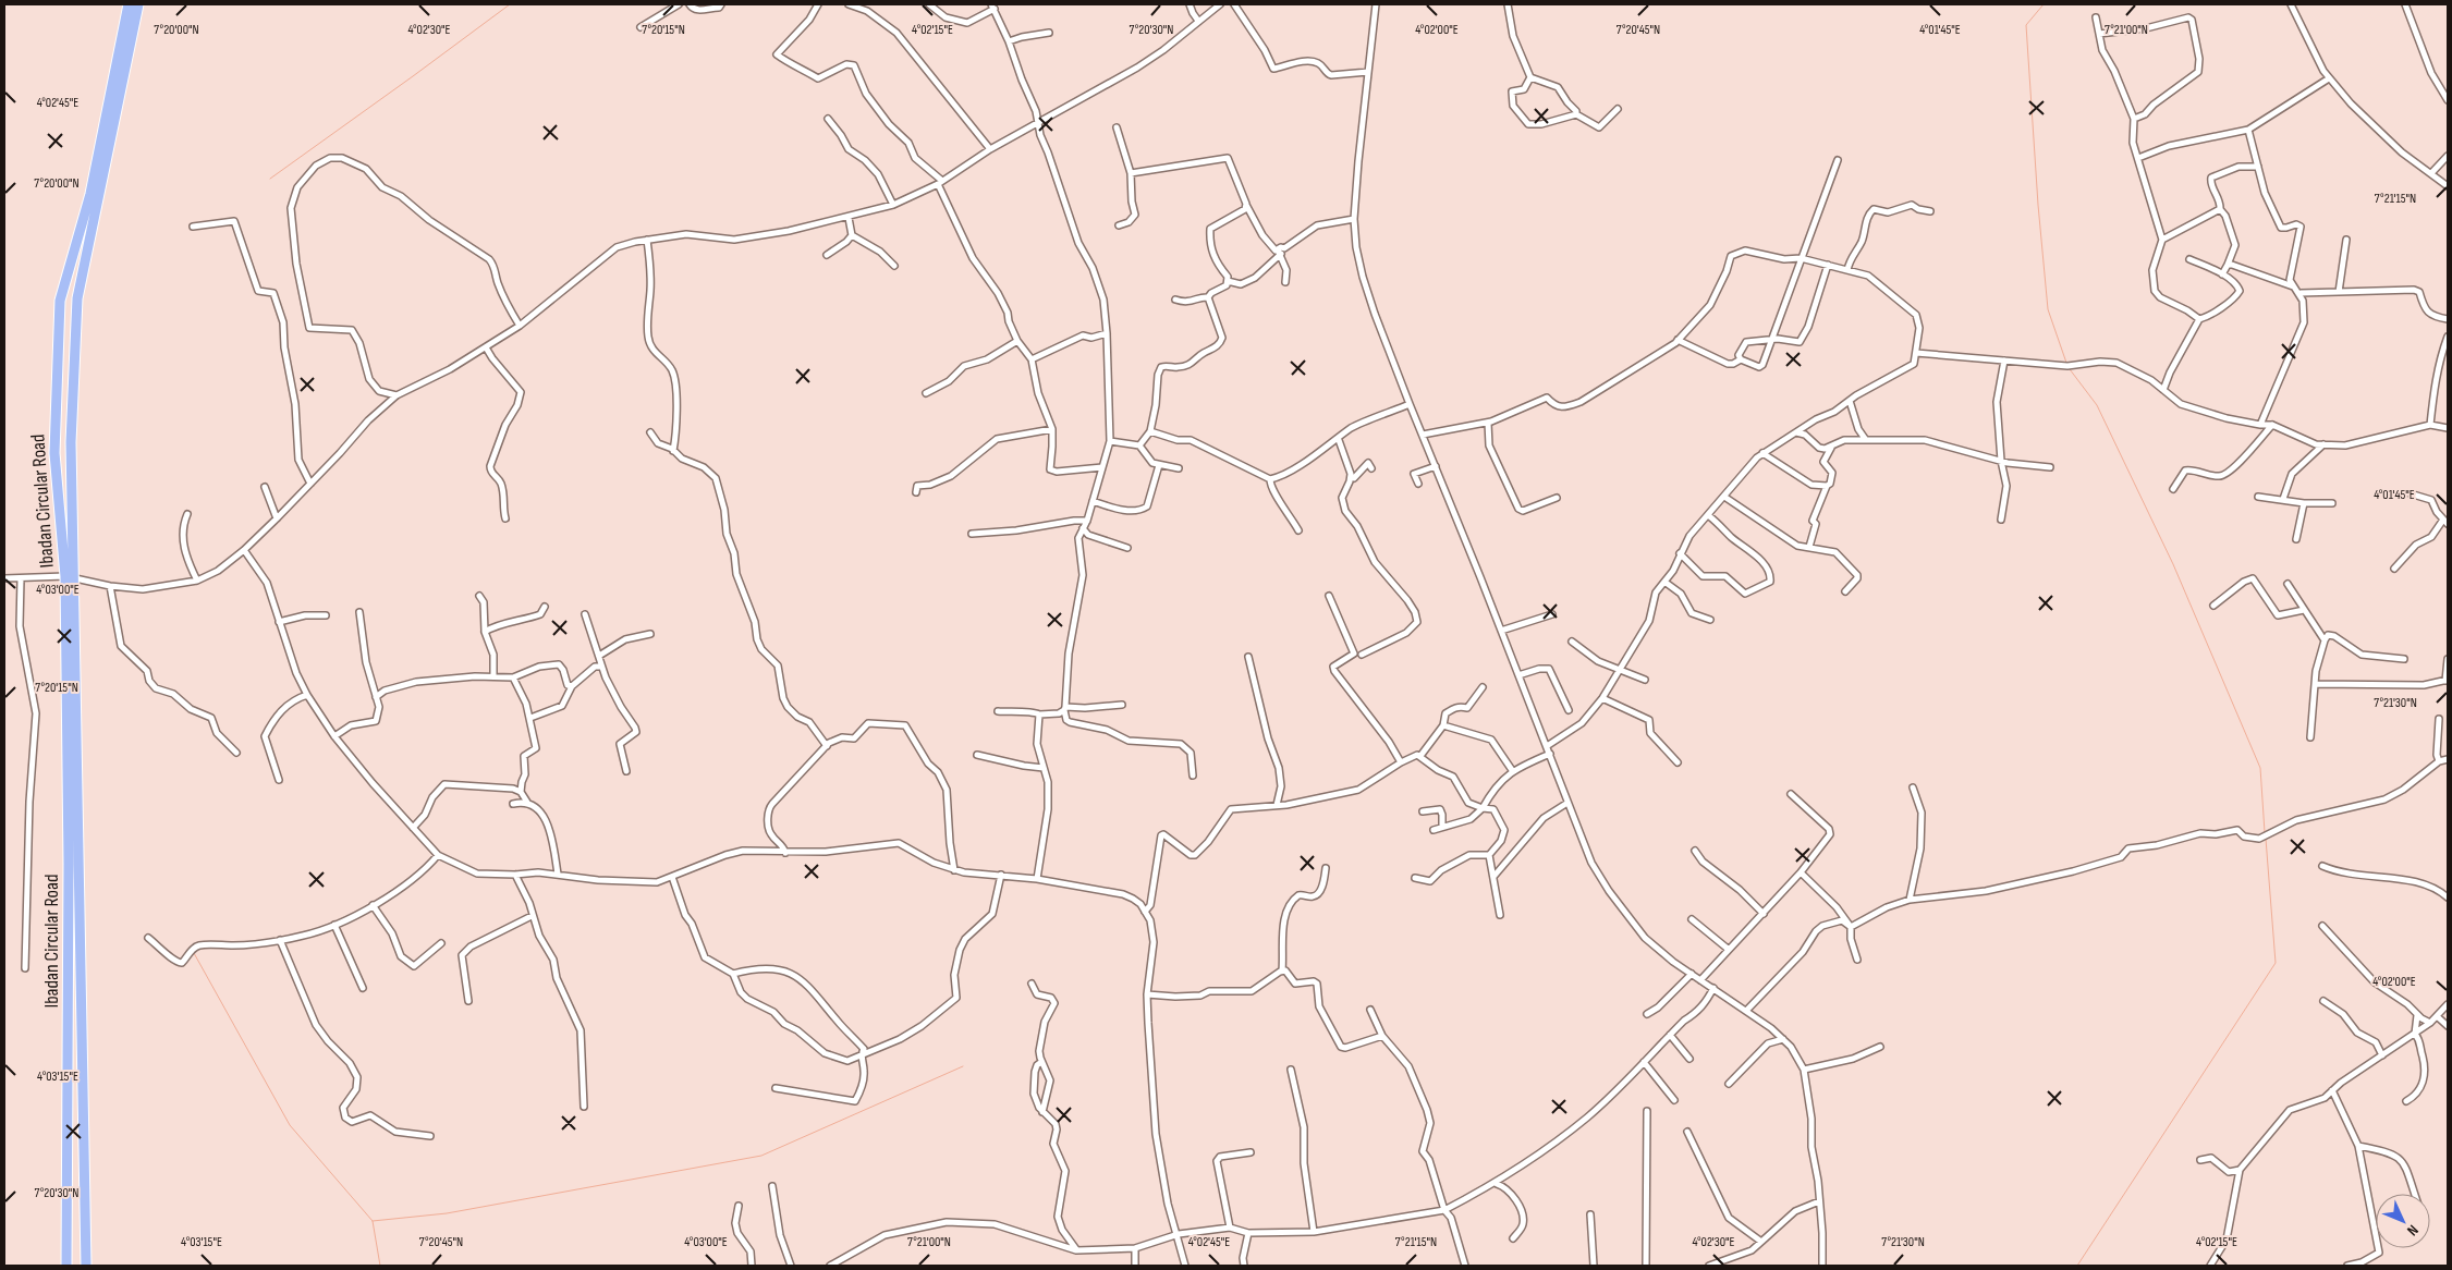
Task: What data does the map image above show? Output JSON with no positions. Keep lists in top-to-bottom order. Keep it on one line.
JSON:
{"streets":{"highway":["Ibadan Circular Road"]},"north":"bottom right","coordinates":["4°02'30\"E","4°02'15\"E","4°02'00\"E","4°01'45\"E","7°20'00\"N","7°20'15\"N","7°20'30\"N","7°20'45\"N","7°21'00\"N","4°02'45\"E","7°21'15\"N","4°03'00\"E","7°21'30\"N","4°03'15\"E"]}
